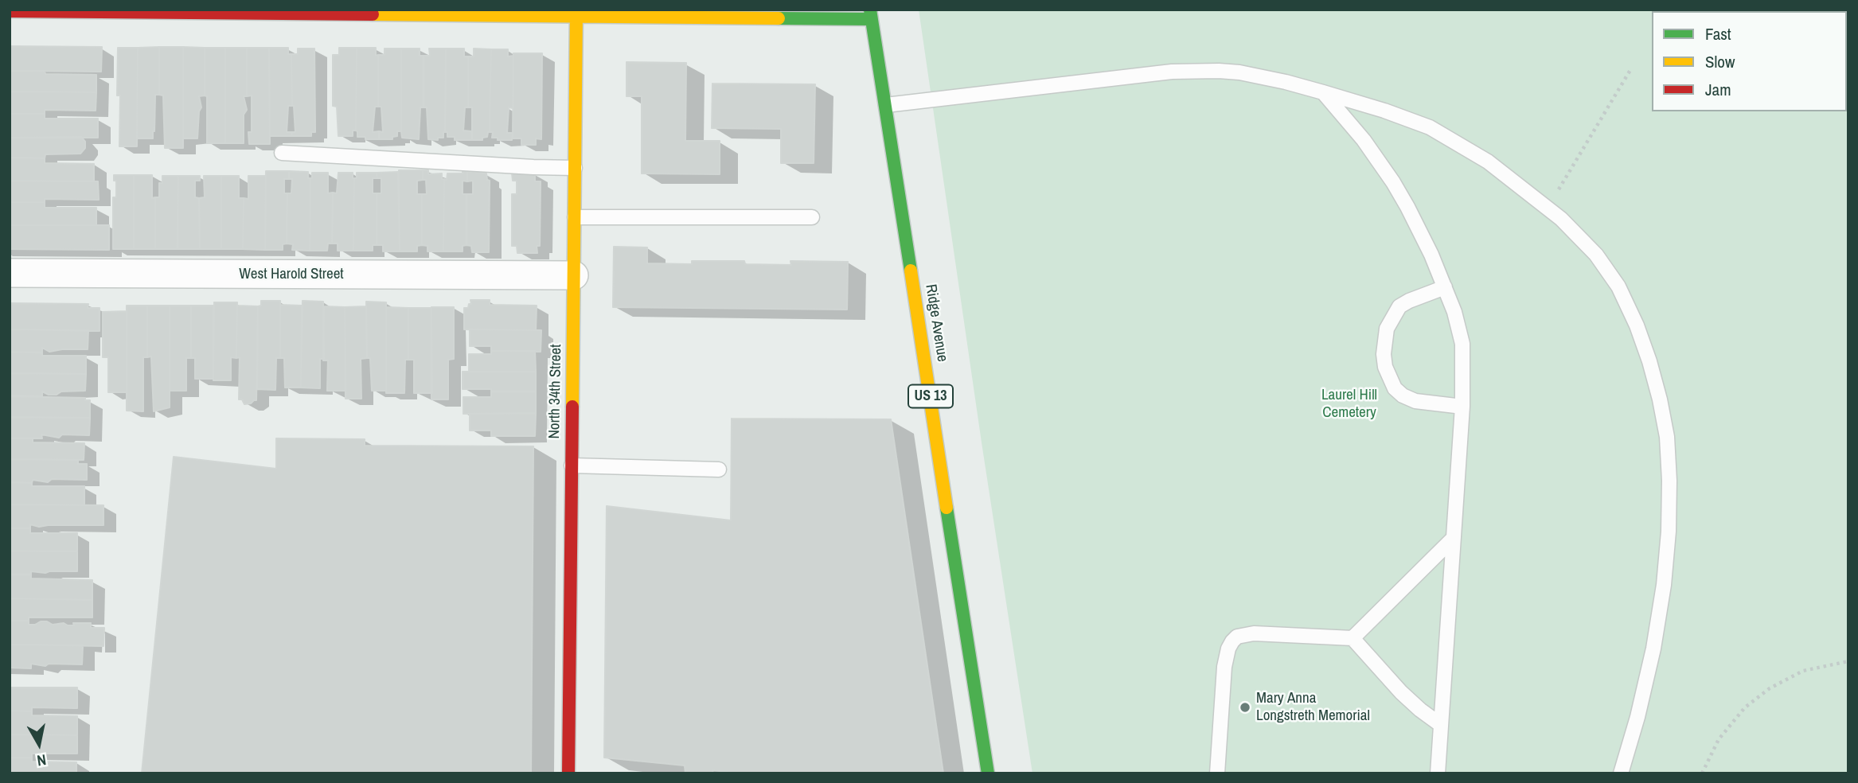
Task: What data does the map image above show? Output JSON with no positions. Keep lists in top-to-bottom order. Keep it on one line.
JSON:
{"streets":{"street":["West Harold Street","Ridge Avenue","North 34th Street","US 13"]},"crossings":[["West Harold Street","North 34th Street"]],"parks":["Laurel Hill Cemetery"],"places":["Mary Anna Longstreth Memorial"],"legend":["Fast","Slow","Jam"],"north":"bottom"}
